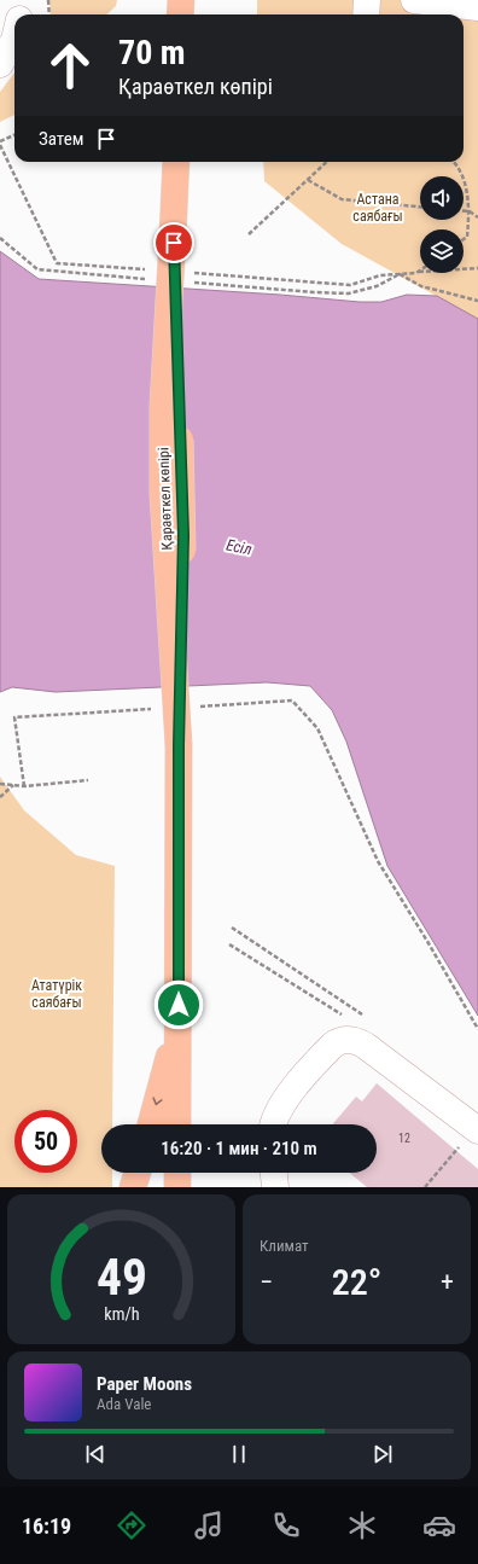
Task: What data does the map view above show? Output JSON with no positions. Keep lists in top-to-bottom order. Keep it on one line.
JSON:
{"streets":{"main road":["Қараөткел көпірі"]},"water":["Есіл"],"parks":["Астана саябағы","Ататүрік саябағы"],"house_numbers":["12"],"page":{"turn":["70 m","Қараөткел көпірі"],"then":"Затем","limit":"50","trip":"16:20 · 1 мин · 210 m","tile":"Климат","heat":["−","22°","+"],"song":["Paper Moons","Ada Vale"],"tabs":"16:19","gauge":["49","km/h"]}}
